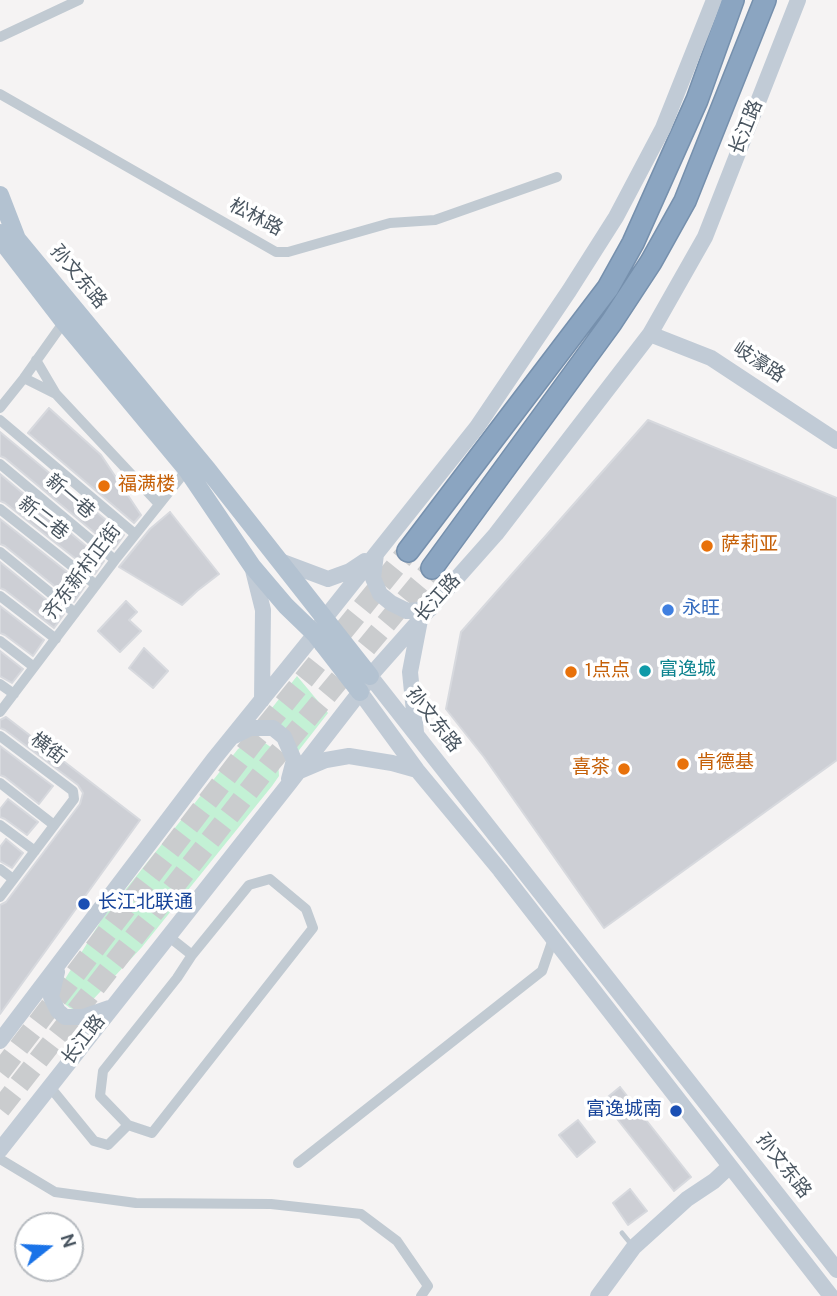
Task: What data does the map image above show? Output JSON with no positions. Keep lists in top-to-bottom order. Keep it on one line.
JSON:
{"streets":{"highway":["长江路"],"main road":["孙文东路","岐濠路"],"street":["松林路","新一巷","新二巷","齐东新村正街","横街"]},"crossings":[["长江路","孙文东路"],["长江路","岐濠路"],["孙文东路","齐东新村正街"],["新一巷","齐东新村正街"],["新二巷","齐东新村正街"]],"places":["福满楼","萨莉亚","永旺","富逸城","1点点","肯德基","喜茶","长江北联通","富逸城南"],"north":"right"}
